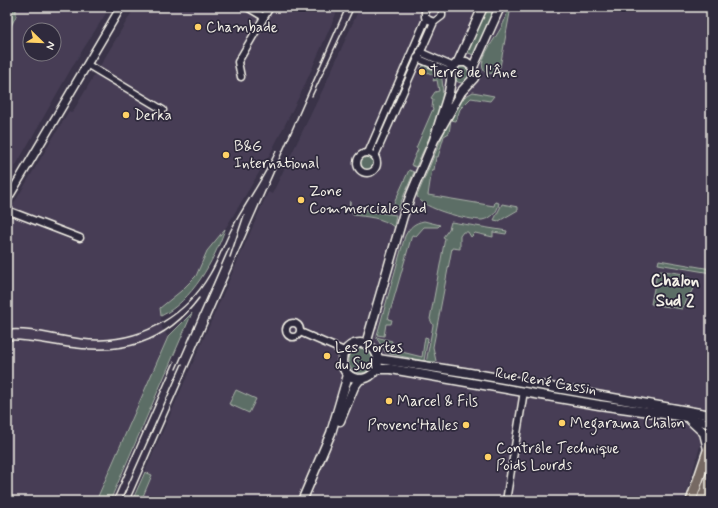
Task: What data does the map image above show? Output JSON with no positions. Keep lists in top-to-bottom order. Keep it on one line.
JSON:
{"streets":{"main road":["Rue René Cassin"]},"districts":["Chalon Sud 2"],"places":["Chambade","Terre de l'Âne","Derka","B&G International","Zone Commerciale Sud","Les Portes du Sud","Marcel & Fils","Megarama Chalon","Provenc'Halles","Contrôle Technique Poids Lourds"],"north":"bottom right"}
